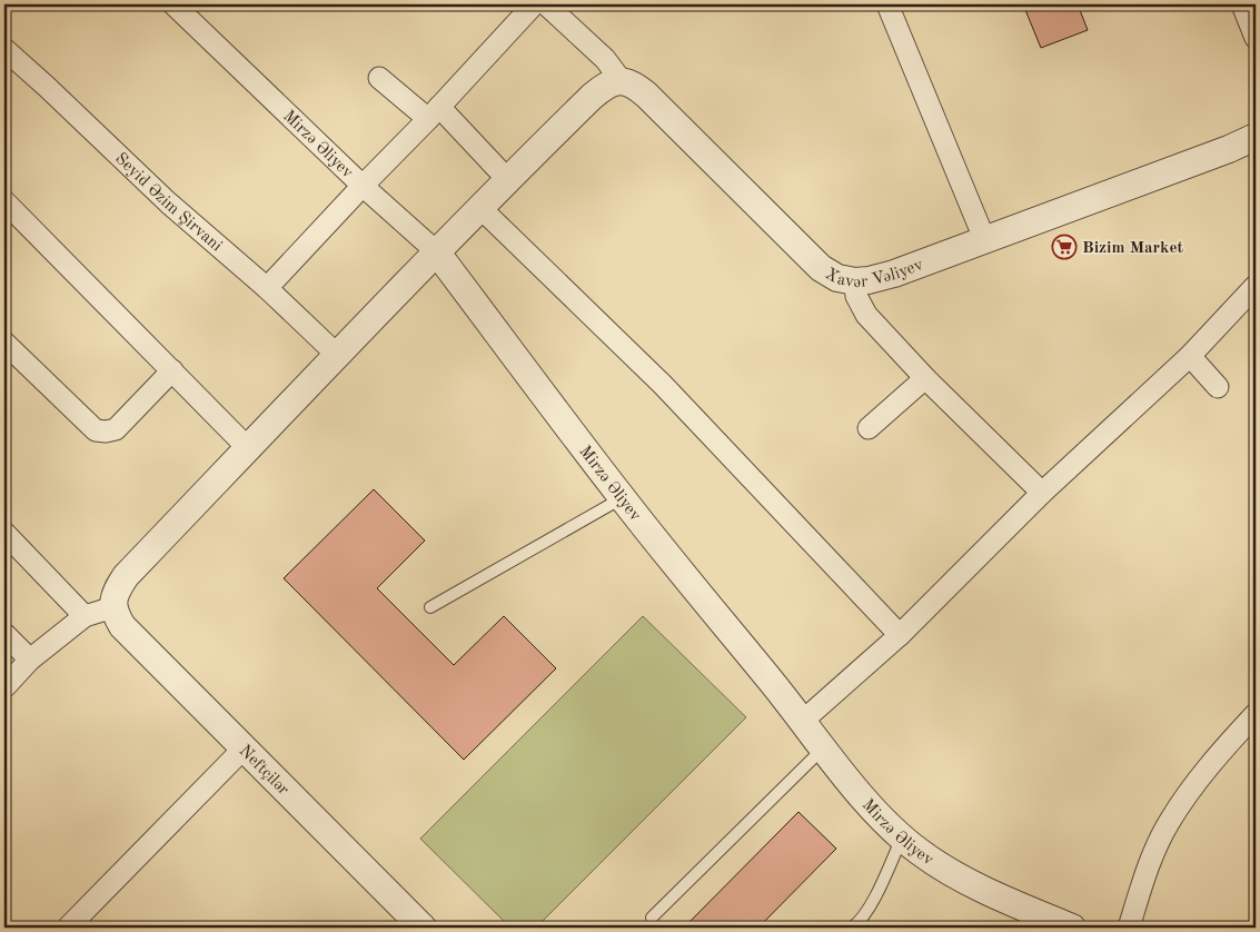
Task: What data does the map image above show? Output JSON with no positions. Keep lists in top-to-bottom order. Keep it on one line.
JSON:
{"streets":{"street":["Mirzə Əliyev","Seyid Əzim Şirvani","Xavər Vəliyev","Neftçilər"]},"places":{"supermarket":["Bizim Market"]}}
